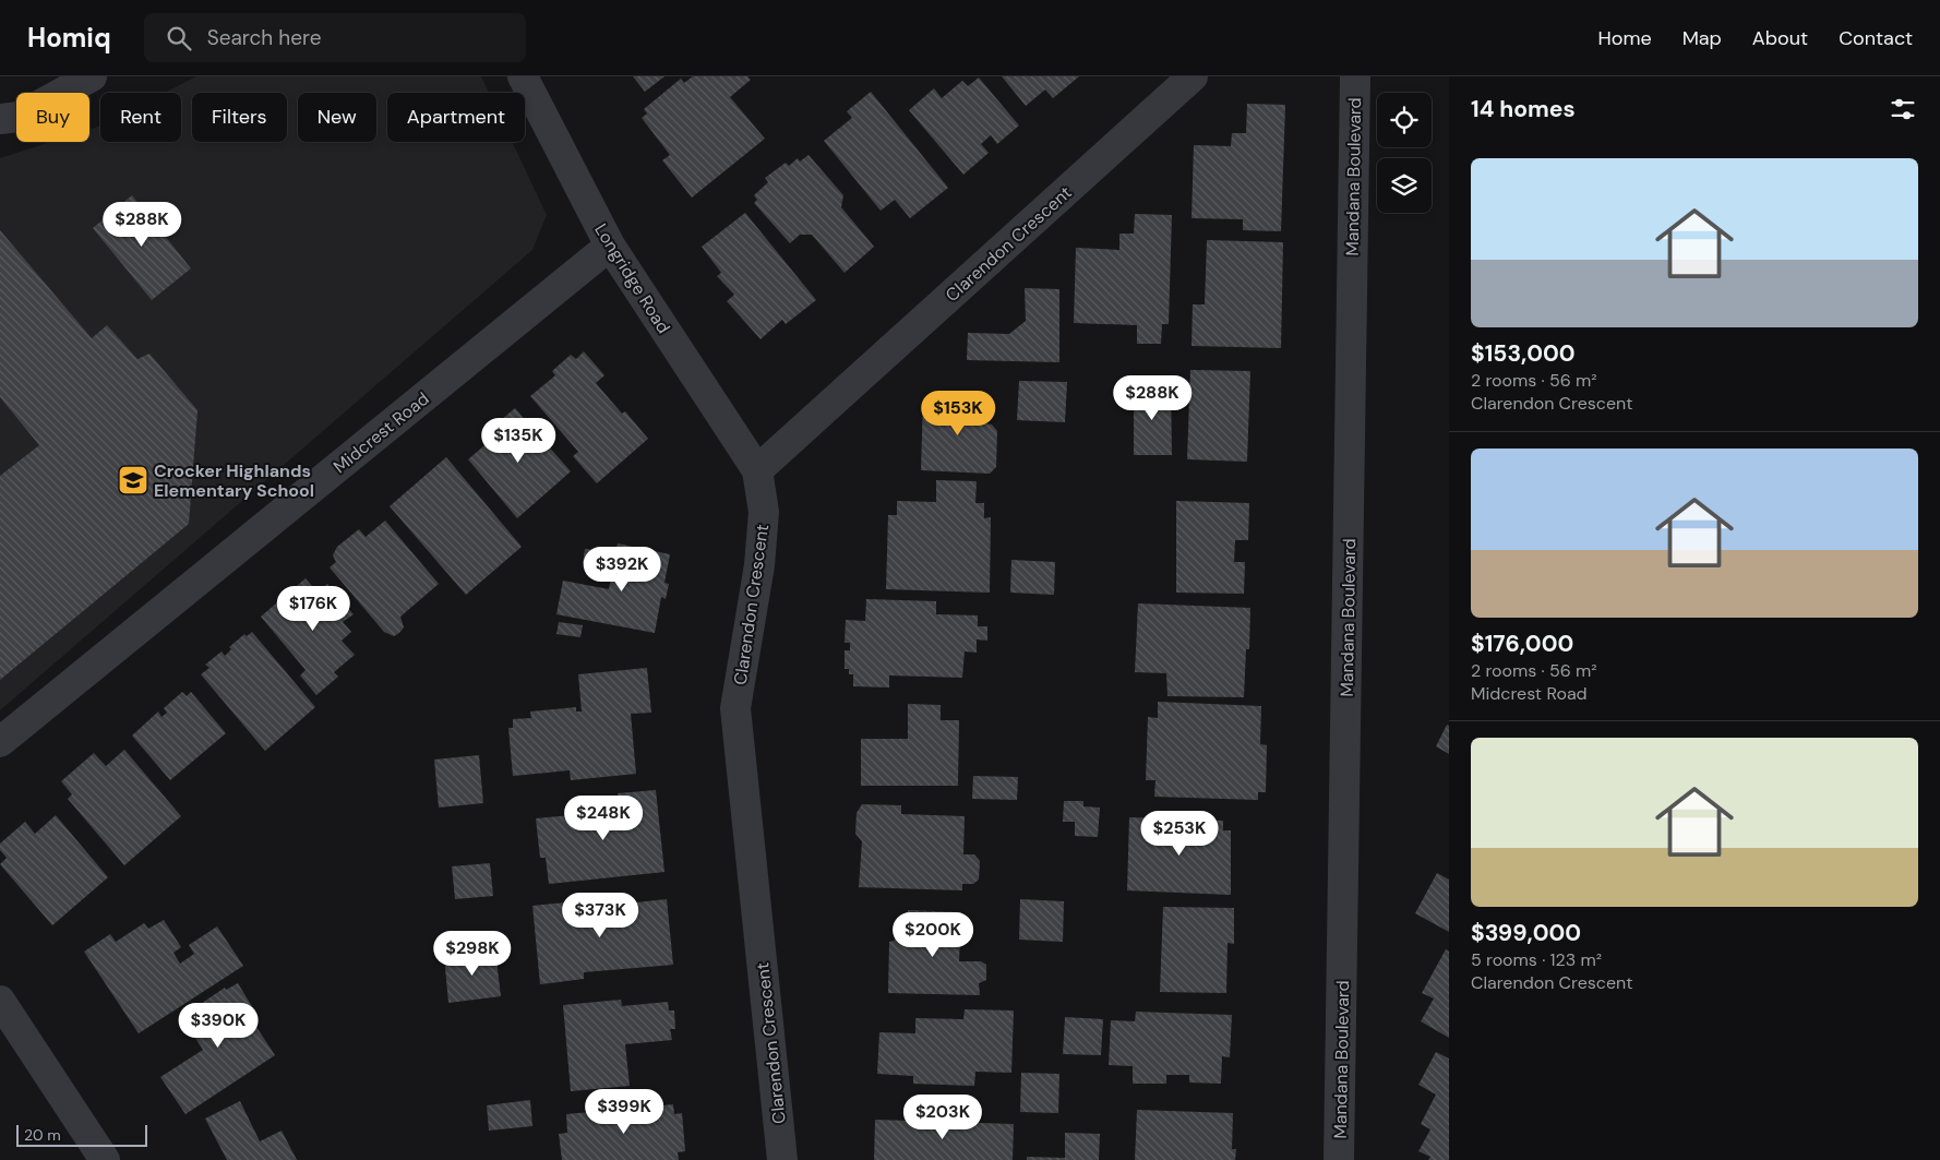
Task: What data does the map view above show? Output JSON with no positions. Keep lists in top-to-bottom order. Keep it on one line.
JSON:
{"streets":{"street":["Mandana Boulevard","Clarendon Crescent","Longridge Road","Midcrest Road"]},"crossings":[["Clarendon Crescent","Longridge Road"],["Longridge Road","Midcrest Road"]],"places":{"school or university":["Crocker Highlands Elementary School"]},"scale_bar":"20 m","page":{"header":"Homiq","search":"Search here","nav":["Home","Map","About","Contact"],"heading":"14 homes","chip":["Buy","Rent","Filters","New","Apartment"],"list":[{"name":"$153,000","note":"2 rooms · 56 m² · Clarendon Crescent"},{"name":"$176,000","note":"2 rooms · 56 m² · Midcrest Road"},{"name":"$399,000","note":"5 rooms · 123 m² · Clarendon Crescent"}],"price":["$288K","$288K","$153K","$135K","$392K","$176K","$248K","$253K","$373K","$200K","$298K","$390K","$399K","$203K"],"scale":"20 m"}}
